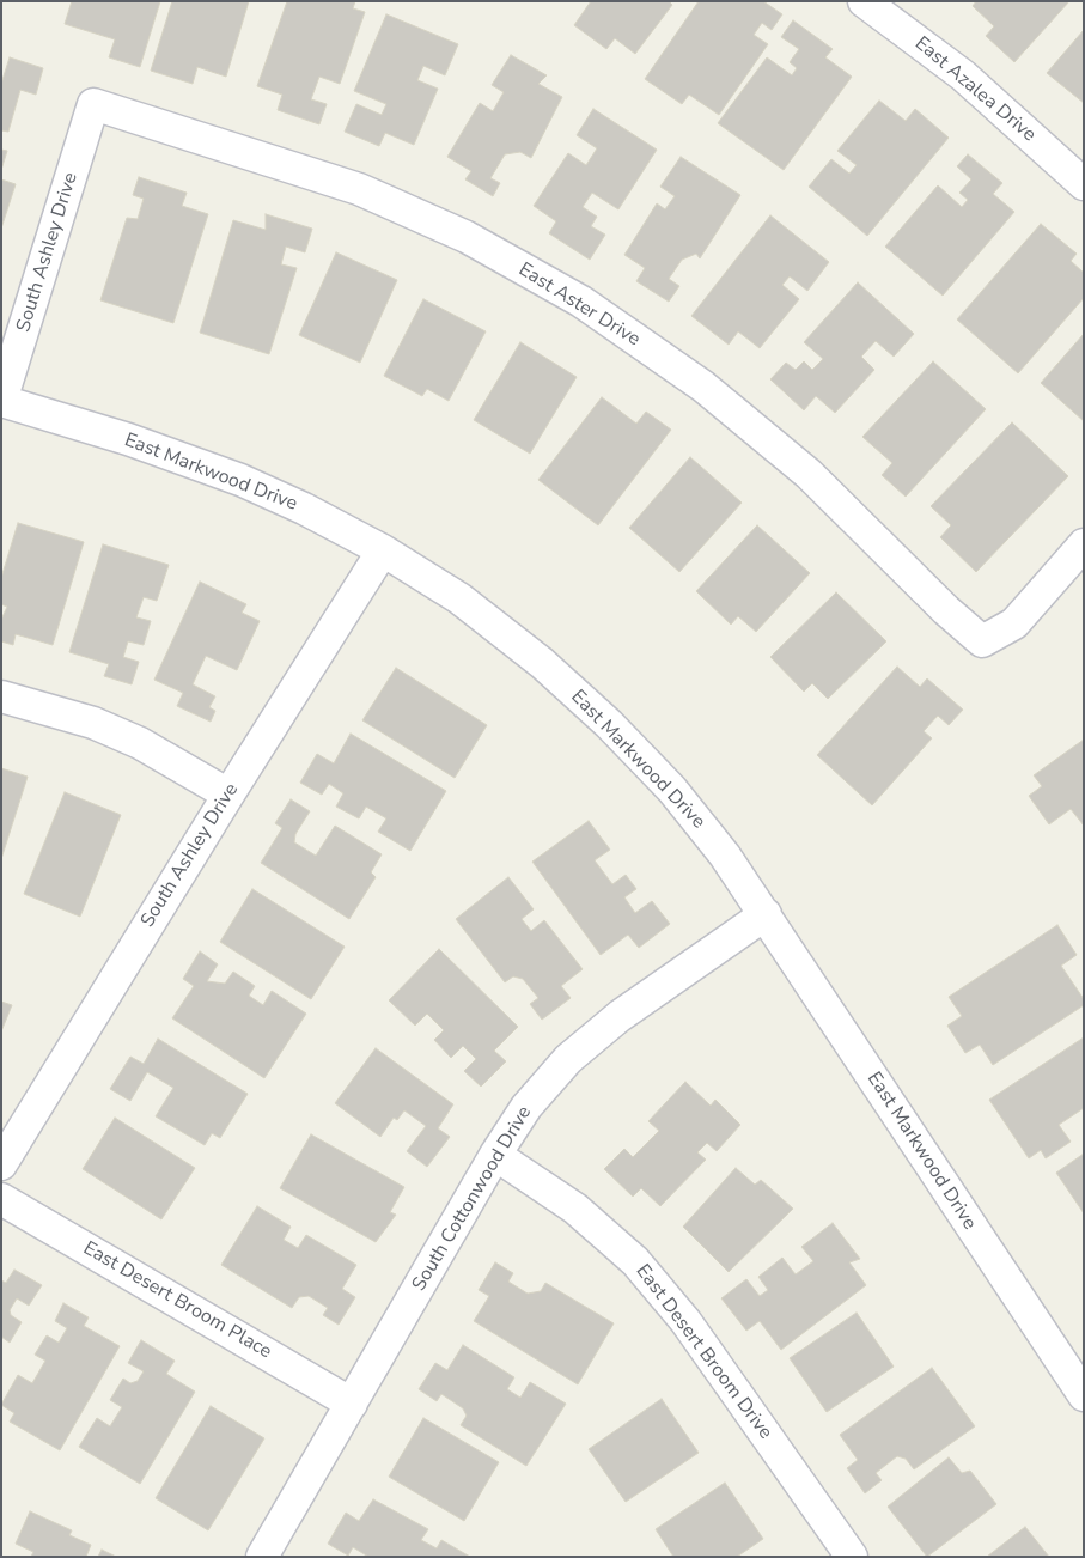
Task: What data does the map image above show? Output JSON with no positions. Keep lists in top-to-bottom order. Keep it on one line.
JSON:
{"streets":{"street":["East Azalea Drive","South Ashley Drive","East Aster Drive","East Markwood Drive","South Cottonwood Drive","East Desert Broom Place","East Desert Broom Drive"]},"crossings":[["South Ashley Drive","East Aster Drive"],["South Ashley Drive","East Markwood Drive"],["East Markwood Drive","South Cottonwood Drive"],["South Cottonwood Drive","East Desert Broom Place"],["South Cottonwood Drive","East Desert Broom Drive"]]}
